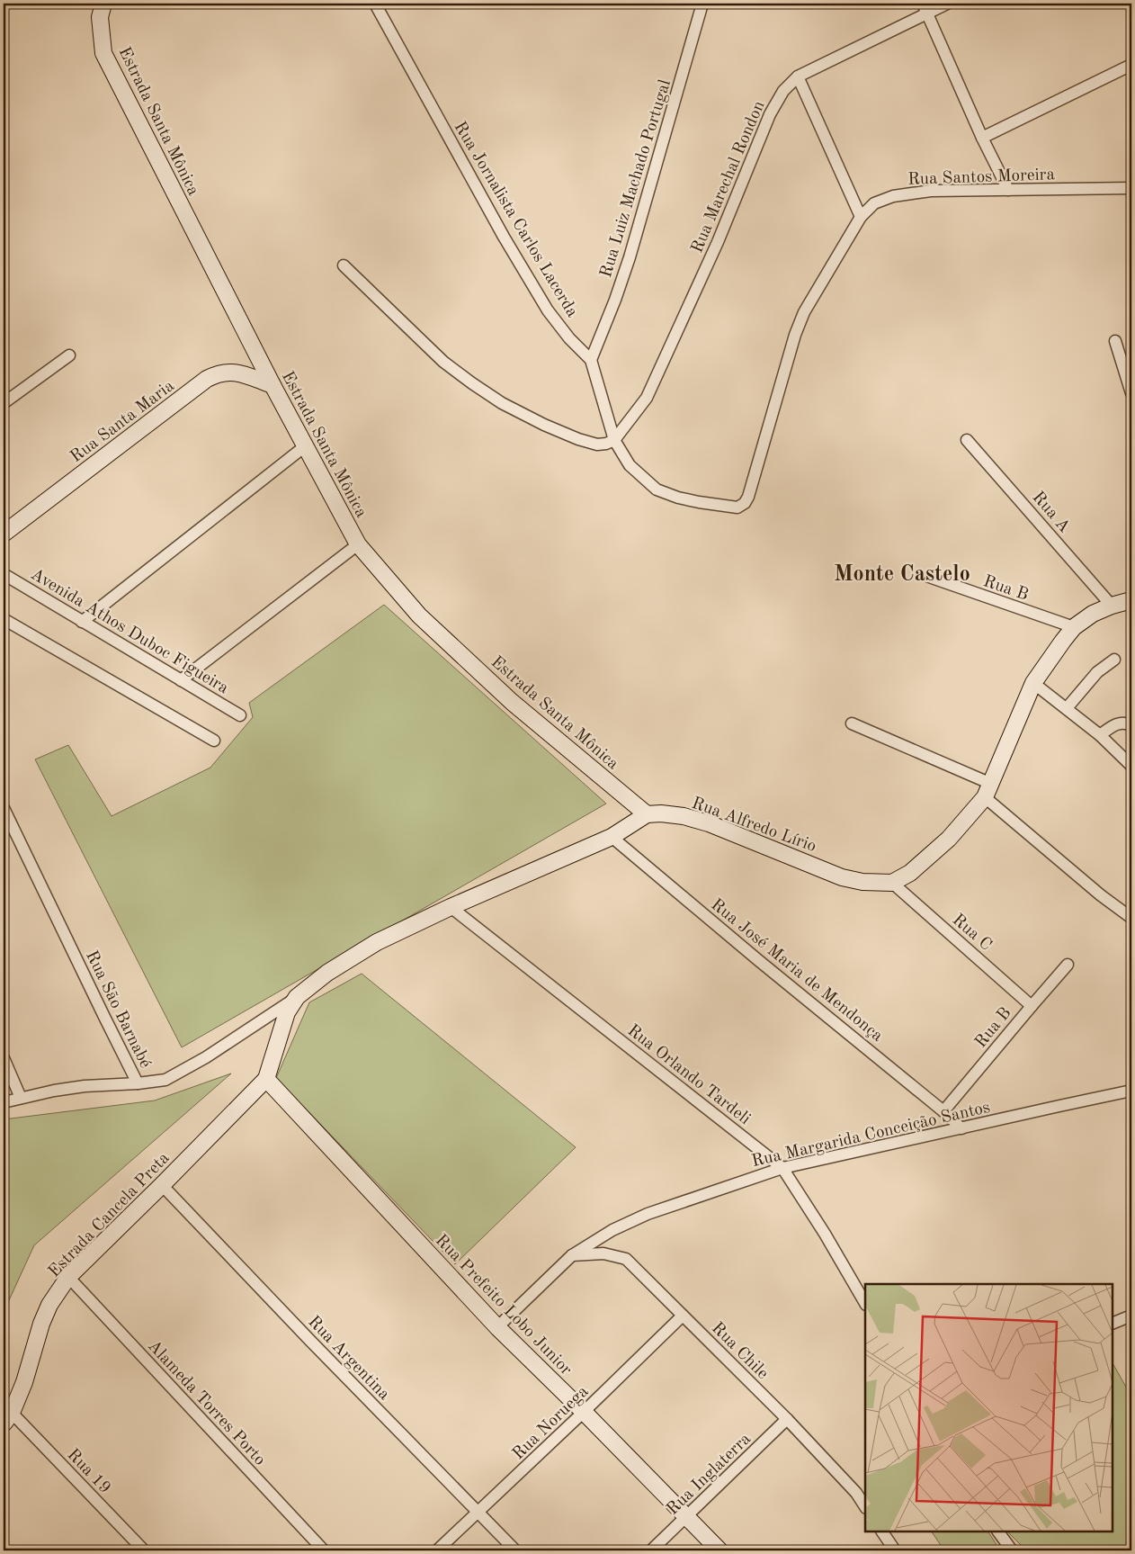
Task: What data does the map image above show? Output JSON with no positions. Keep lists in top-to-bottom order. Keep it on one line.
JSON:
{"streets":{"main road":["Estrada Santa Mônica","Rua Santa Maria","Rua Alfredo Lírio","Estrada Cancela Preta","Rua Prefeito Lobo Junior"],"street":["Rua Santos Moreira","Rua Marechal Rondon","Rua Luiz Machado Portugal","Rua Jornalista Carlos Lacerda","Rua A","Rua B","Avenida Athos Duboc Figueira","Rua C","Rua José Maria de Mendonça","Rua São Barnabé","Rua Orlando Tardeli","Rua Margarida Conceição Santos","Rua Chile","Rua Argentina","Alameda Torres Porto","Rua Noruega","Rua 19","Rua Inglaterra"]},"crossings":[["Estrada Santa Mônica","Rua Santa Maria"],["Estrada Santa Mônica","Rua Alfredo Lírio"],["Rua Santos Moreira","Rua Jornalista Carlos Lacerda"],["Rua Marechal Rondon","Rua Jornalista Carlos Lacerda"],["Rua Luiz Machado Portugal","Rua Jornalista Carlos Lacerda"],["Rua B","Rua C"],["Rua B","Rua José Maria de Mendonça"],["Rua Alfredo Lírio","Rua C"],["Rua Alfredo Lírio","Rua José Maria de Mendonça"],["Rua Alfredo Lírio","Rua São Barnabé"],["Rua Alfredo Lírio","Rua Orlando Tardeli"],["Rua Alfredo Lírio","Estrada Cancela Preta"],["Rua Alfredo Lírio","Rua Prefeito Lobo Junior"],["Rua José Maria de Mendonça","Rua Margarida Conceição Santos"],["Rua Orlando Tardeli","Rua Margarida Conceição Santos"],["Rua Margarida Conceição Santos","Rua Prefeito Lobo Junior"],["Rua Margarida Conceição Santos","Rua Chile"],["Estrada Cancela Preta","Rua Prefeito Lobo Junior"],["Estrada Cancela Preta","Rua Argentina"],["Estrada Cancela Preta","Alameda Torres Porto"],["Estrada Cancela Preta","Rua 19"],["Rua Prefeito Lobo Junior","Rua Noruega"],["Rua Prefeito Lobo Junior","Rua Inglaterra"],["Rua Chile","Rua Noruega"],["Rua Chile","Rua Inglaterra"],["Rua Argentina","Rua Noruega"]],"districts":["Monte Castelo"]}
